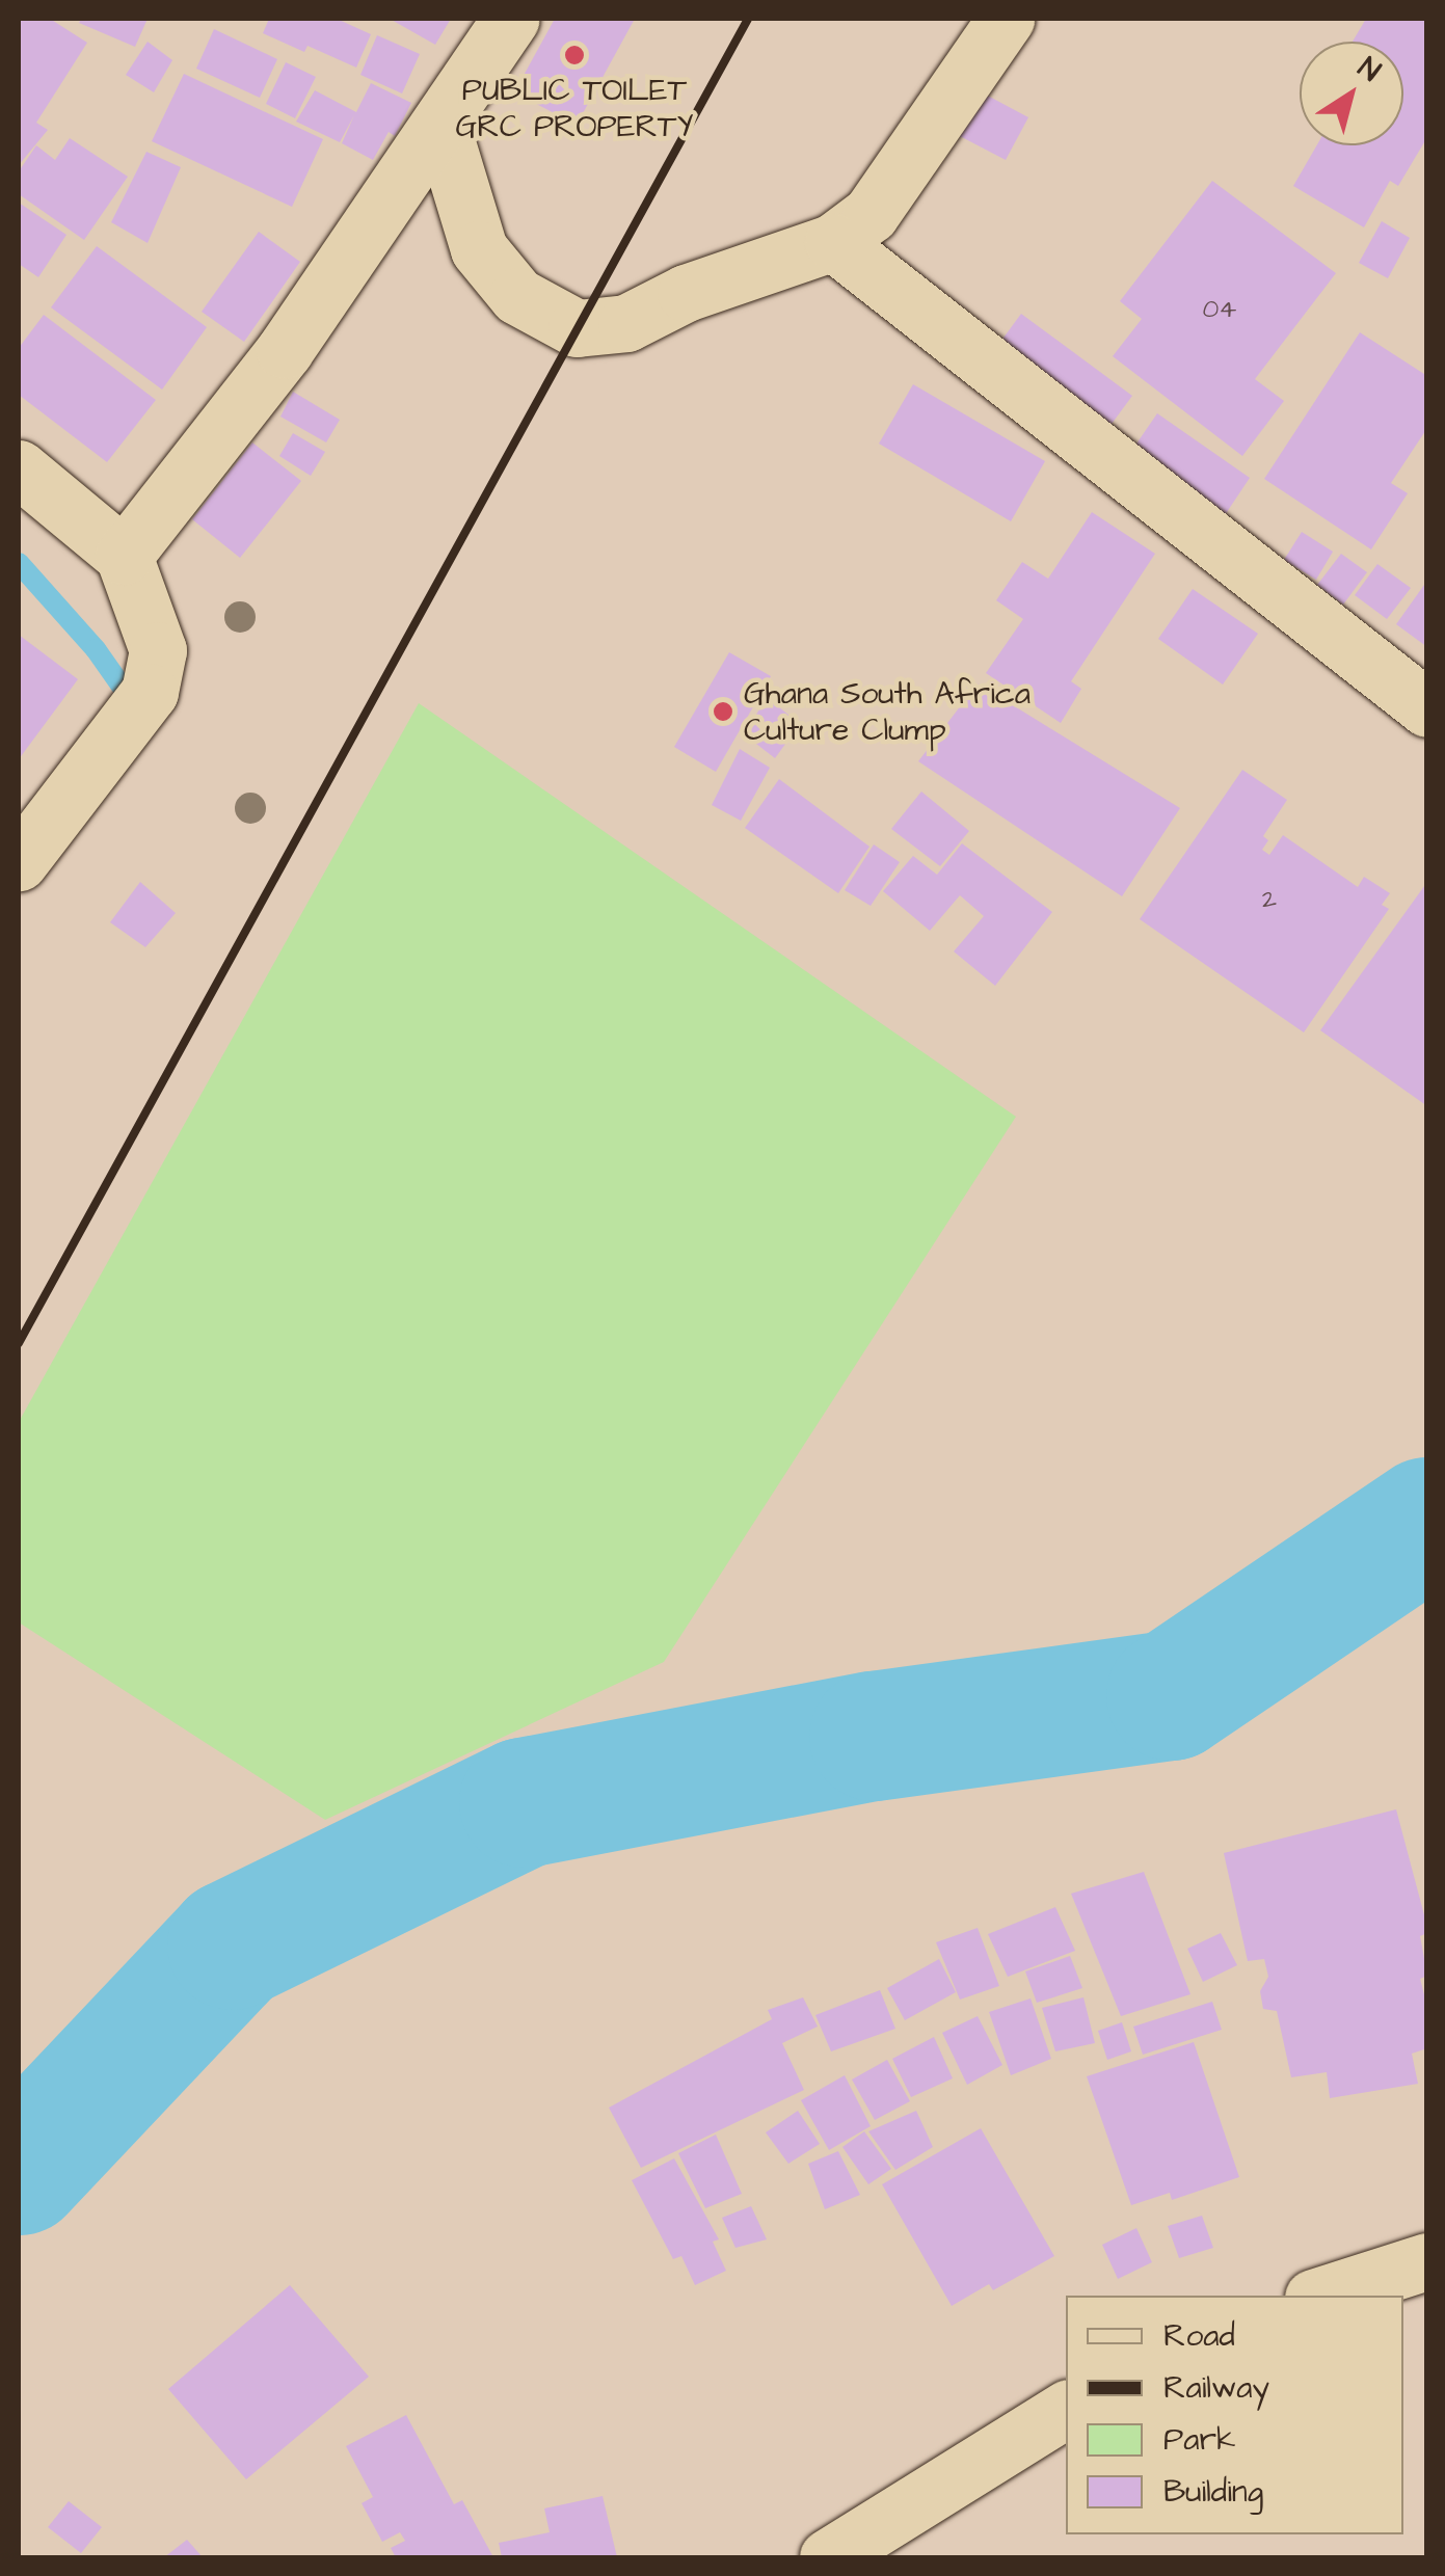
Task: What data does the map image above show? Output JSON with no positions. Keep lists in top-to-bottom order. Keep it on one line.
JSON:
{"places":["PUBLIC TOILET GRC PROPERTY","Ghana South Africa Culture Clump"],"house_numbers":["04","2"],"legend":["Road","Railway","Park","Building"],"north":"top right"}
